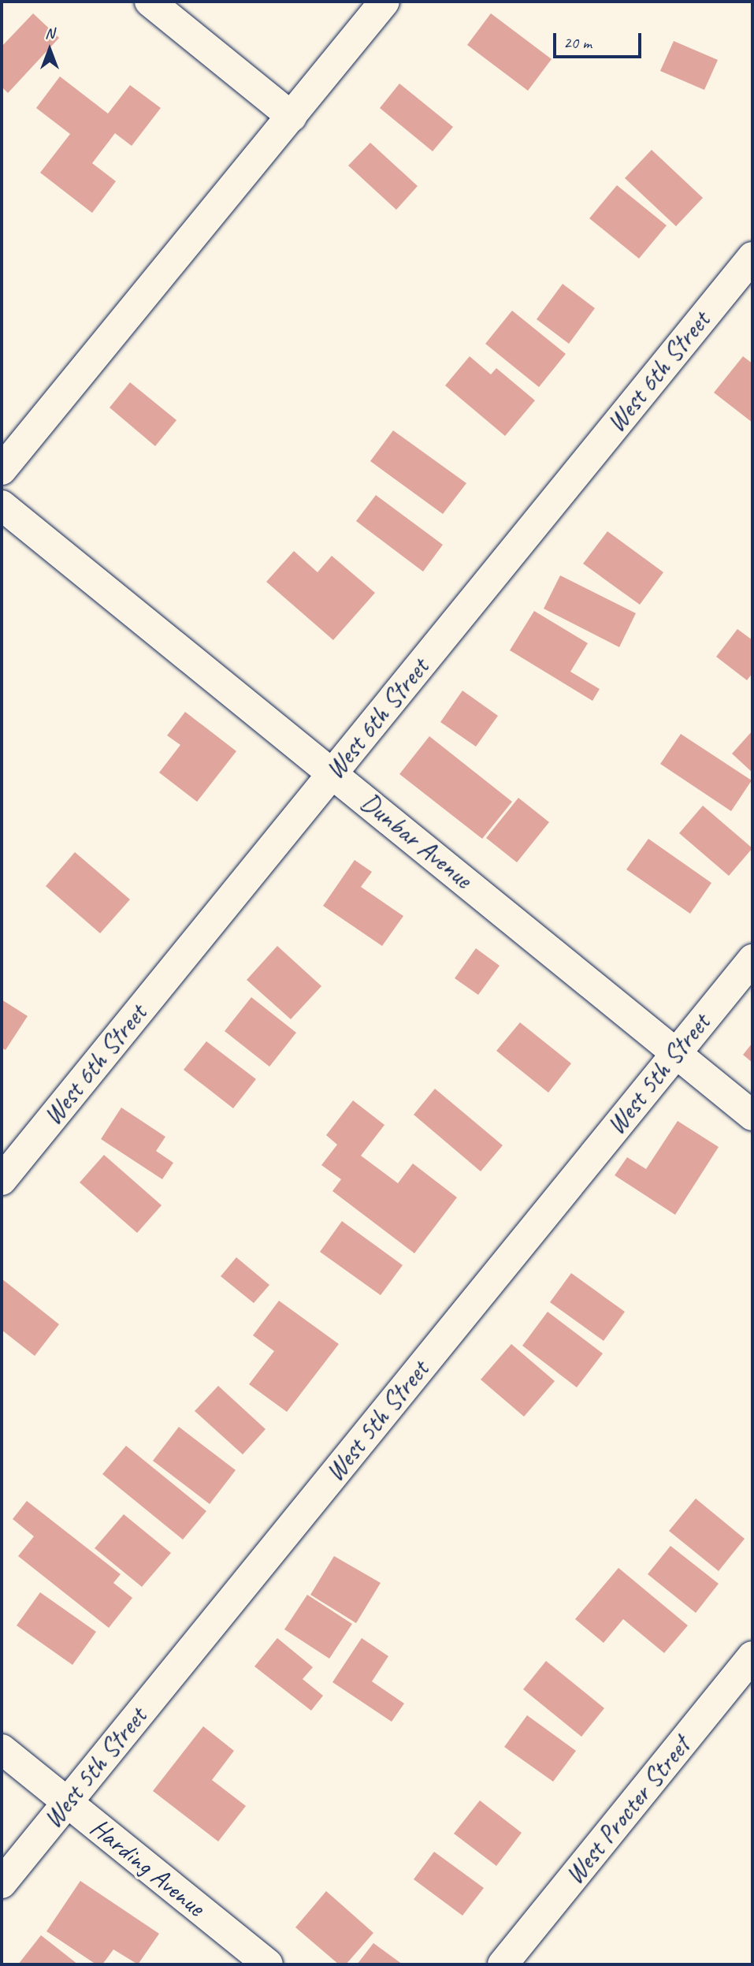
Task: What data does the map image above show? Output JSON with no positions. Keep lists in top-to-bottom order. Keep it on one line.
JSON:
{"streets":{"street":["West 6th Street","Dunbar Avenue","West 5th Street","West Procter Street","Harding Avenue"]},"crossings":[["West 6th Street","Dunbar Avenue"],["Dunbar Avenue","West 5th Street"],["West 5th Street","Harding Avenue"]],"scale_bar":"20 m","north":"top"}
